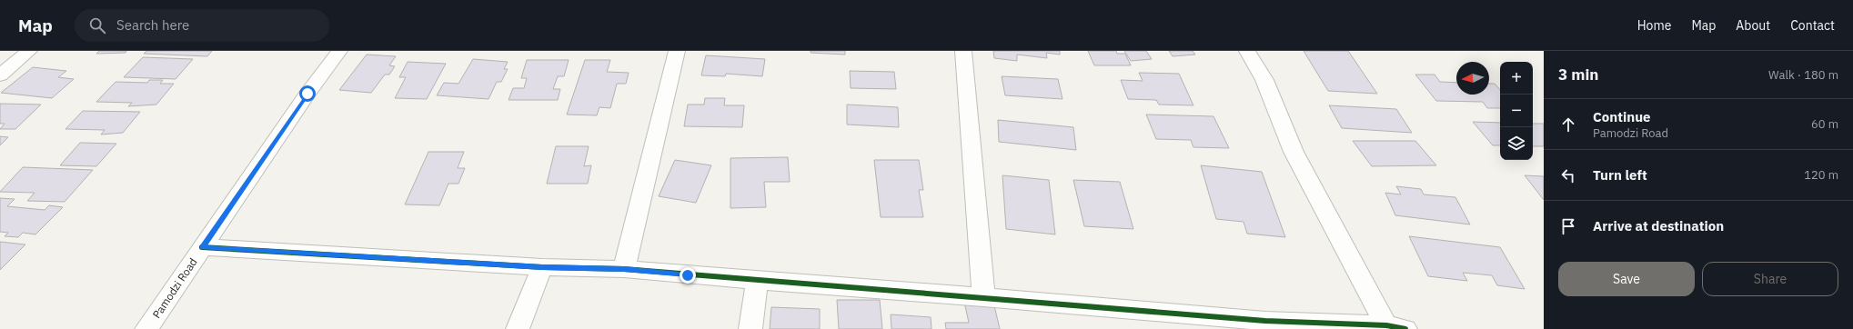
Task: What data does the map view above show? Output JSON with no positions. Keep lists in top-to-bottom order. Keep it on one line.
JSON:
{"streets":{"street":["Pamodzi Road"]},"north":"left","page":{"header":"Map","search":"Search here","nav":["Home","Map","About","Contact"],"heading":["3 min","Walk · 180 m"],"map_buttons":["+","−"],"list":[["Continue","Pamodzi Road","60 m"],["Turn left","120 m"],"Arrive at destination"],"buttons":["Save","Share"]}}
